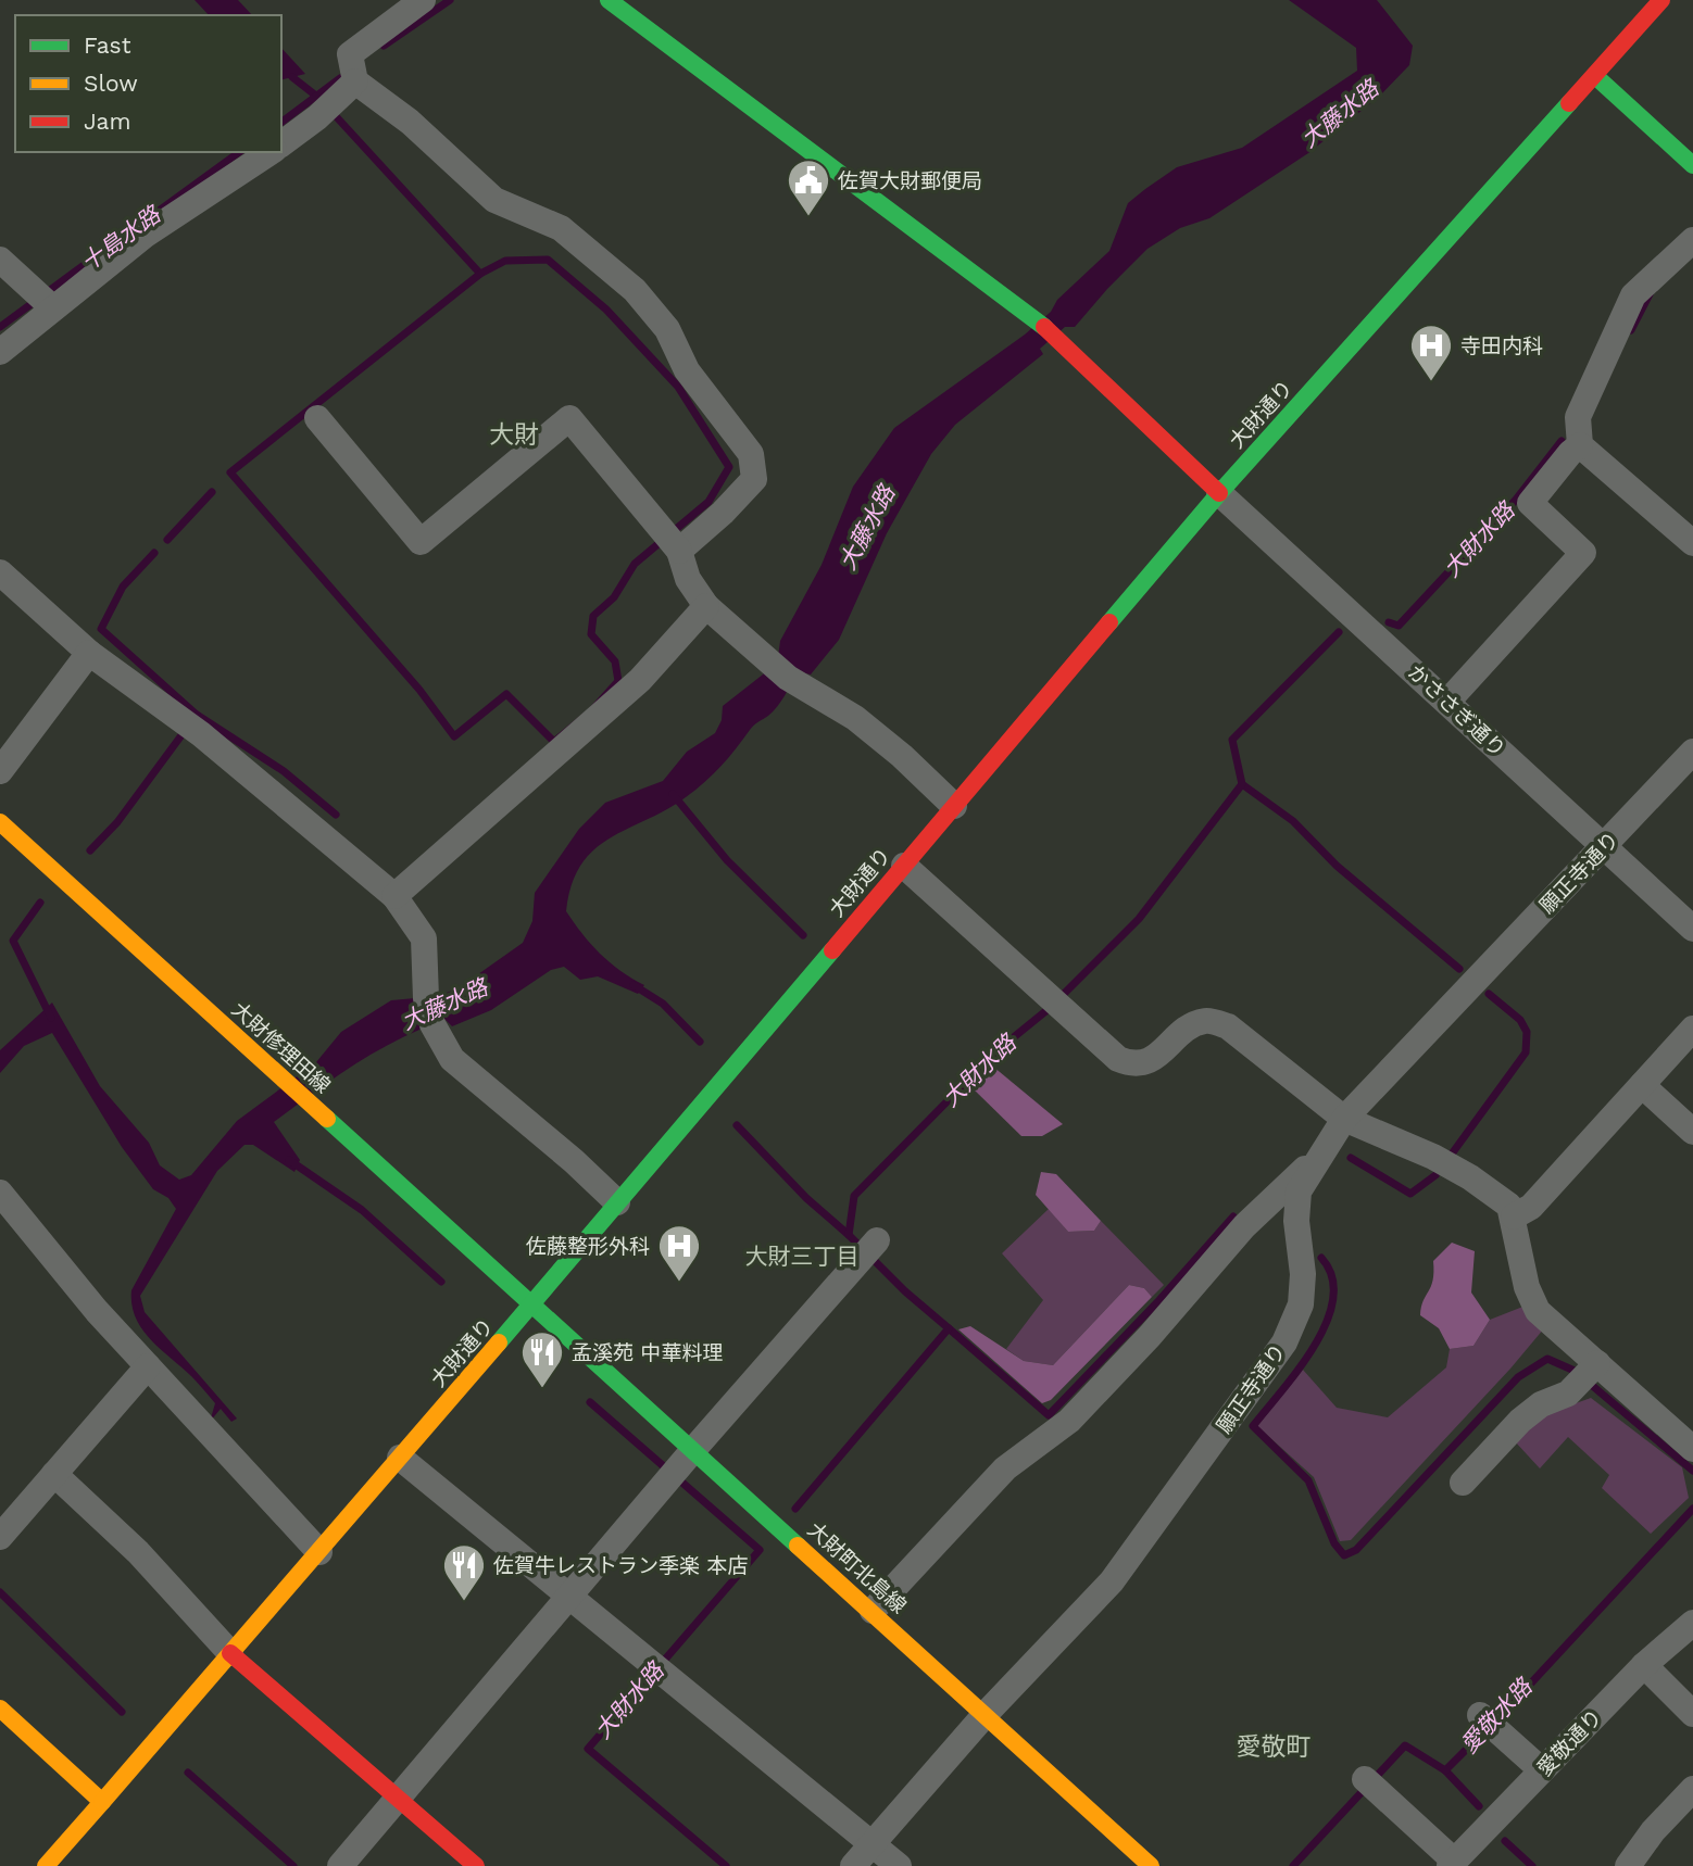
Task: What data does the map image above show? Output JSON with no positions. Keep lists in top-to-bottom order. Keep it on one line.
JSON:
{"streets":{"street":["大財通り","かささぎ通り","願正寺通り","大財修理田線","大財町北島線","愛敬通り"]},"crossings":[["大財通り","かささぎ通り"],["大財通り","大財修理田線"],["大財通り","大財町北島線"],["かささぎ通り","願正寺通り"],["願正寺通り","大財町北島線"],["大財修理田線","大財町北島線"]],"districts":["大財","大財三丁目","愛敬町"],"water":["大藤水路","十島水路","大財水路","愛敬水路"],"places":{"public building":["佐賀大財郵便局"],"hospital":["寺田内科","佐藤整形外科"],"restaurant":["孟溪苑 中華料理","佐賀牛レストラン季楽 本店"]},"legend":["Fast","Slow","Jam"]}
